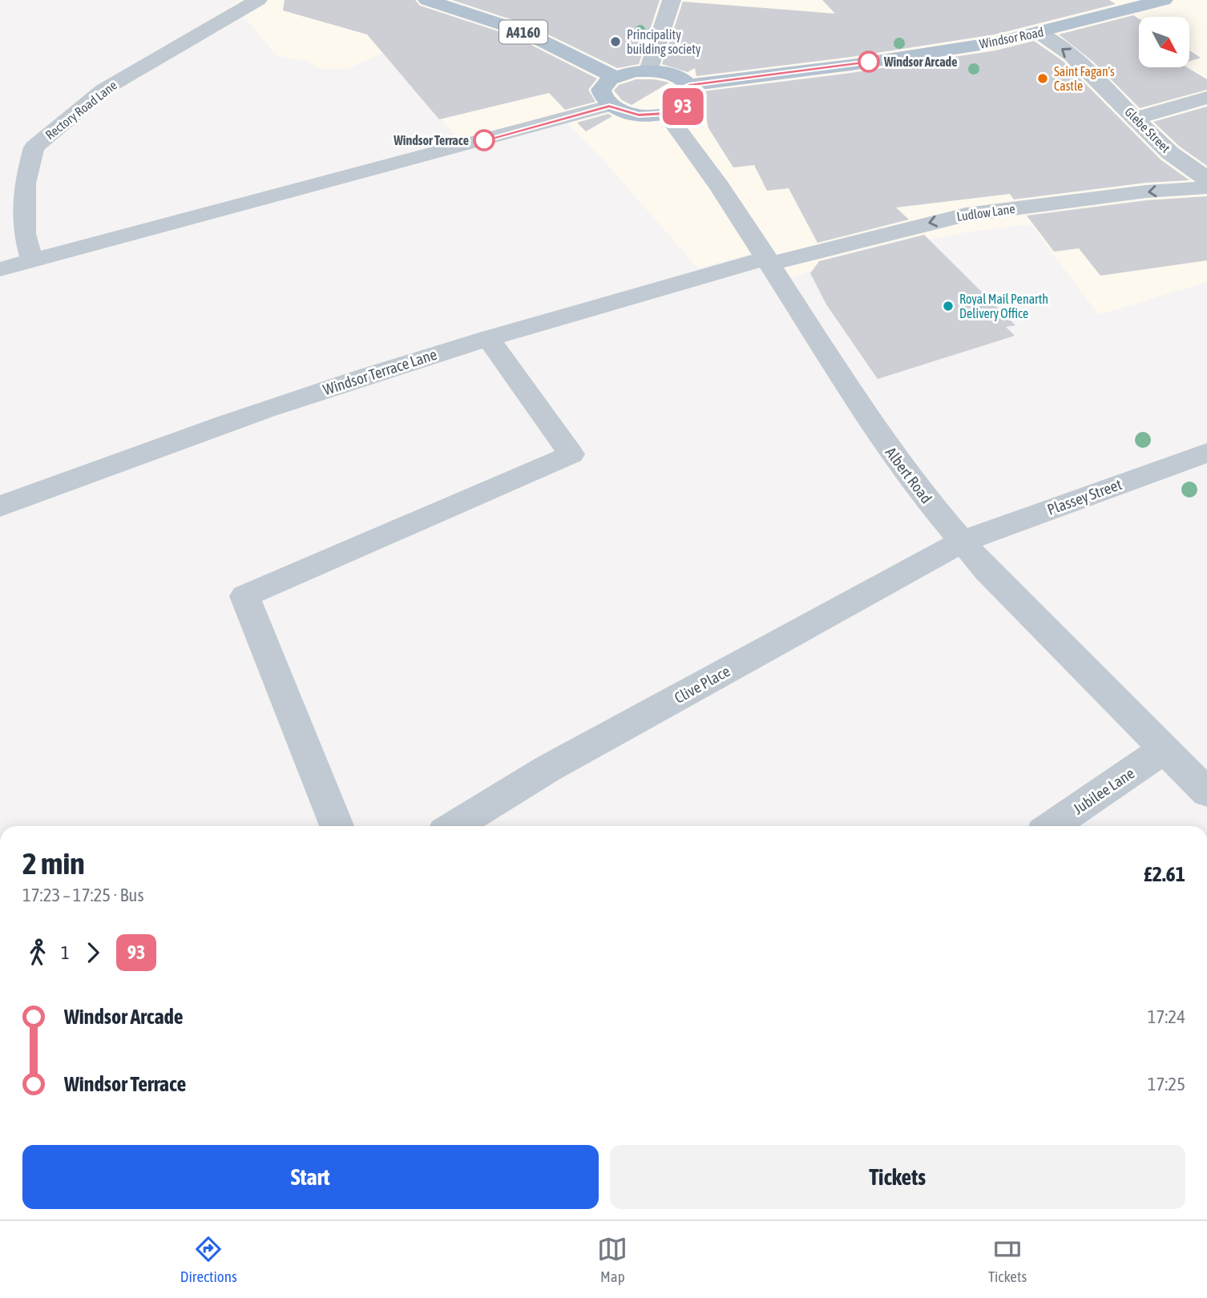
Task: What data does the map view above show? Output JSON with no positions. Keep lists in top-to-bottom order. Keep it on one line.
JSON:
{"streets":{"main road":["A4160","Windsor Road"],"street":["Rectory Road Lane","Glebe Street","Ludlow Lane","Windsor Terrace Lane","Albert Road","Plassey Street","Clive Place","Jubilee Lane"]},"crossings":[["Windsor Road","Glebe Street"],["Ludlow Lane","Windsor Terrace Lane"],["Ludlow Lane","Albert Road"],["Windsor Terrace Lane","Albert Road"],["Albert Road","Plassey Street"],["Albert Road","Clive Place"],["Albert Road","Jubilee Lane"],["Plassey Street","Clive Place"]],"one_way":["Glebe Street","Ludlow Lane"],"places":["Principality building society","Windsor Arcade","Saint Fagan's Castle","Windsor Terrace","Royal Mail Penarth Delivery Office"],"lines":["bus line 93"],"north":"bottom right","page":{"on_map":"93","heading":["2 min","17:23 – 17:25 · Bus","£2.61"],"legs":["1","93"],"list":[{"name":"Windsor Arcade","value":"17:24"},{"name":"Windsor Terrace","value":"17:25"}],"buttons":["Start","Tickets"],"tabs":["Directions","Map","Tickets"]}}
